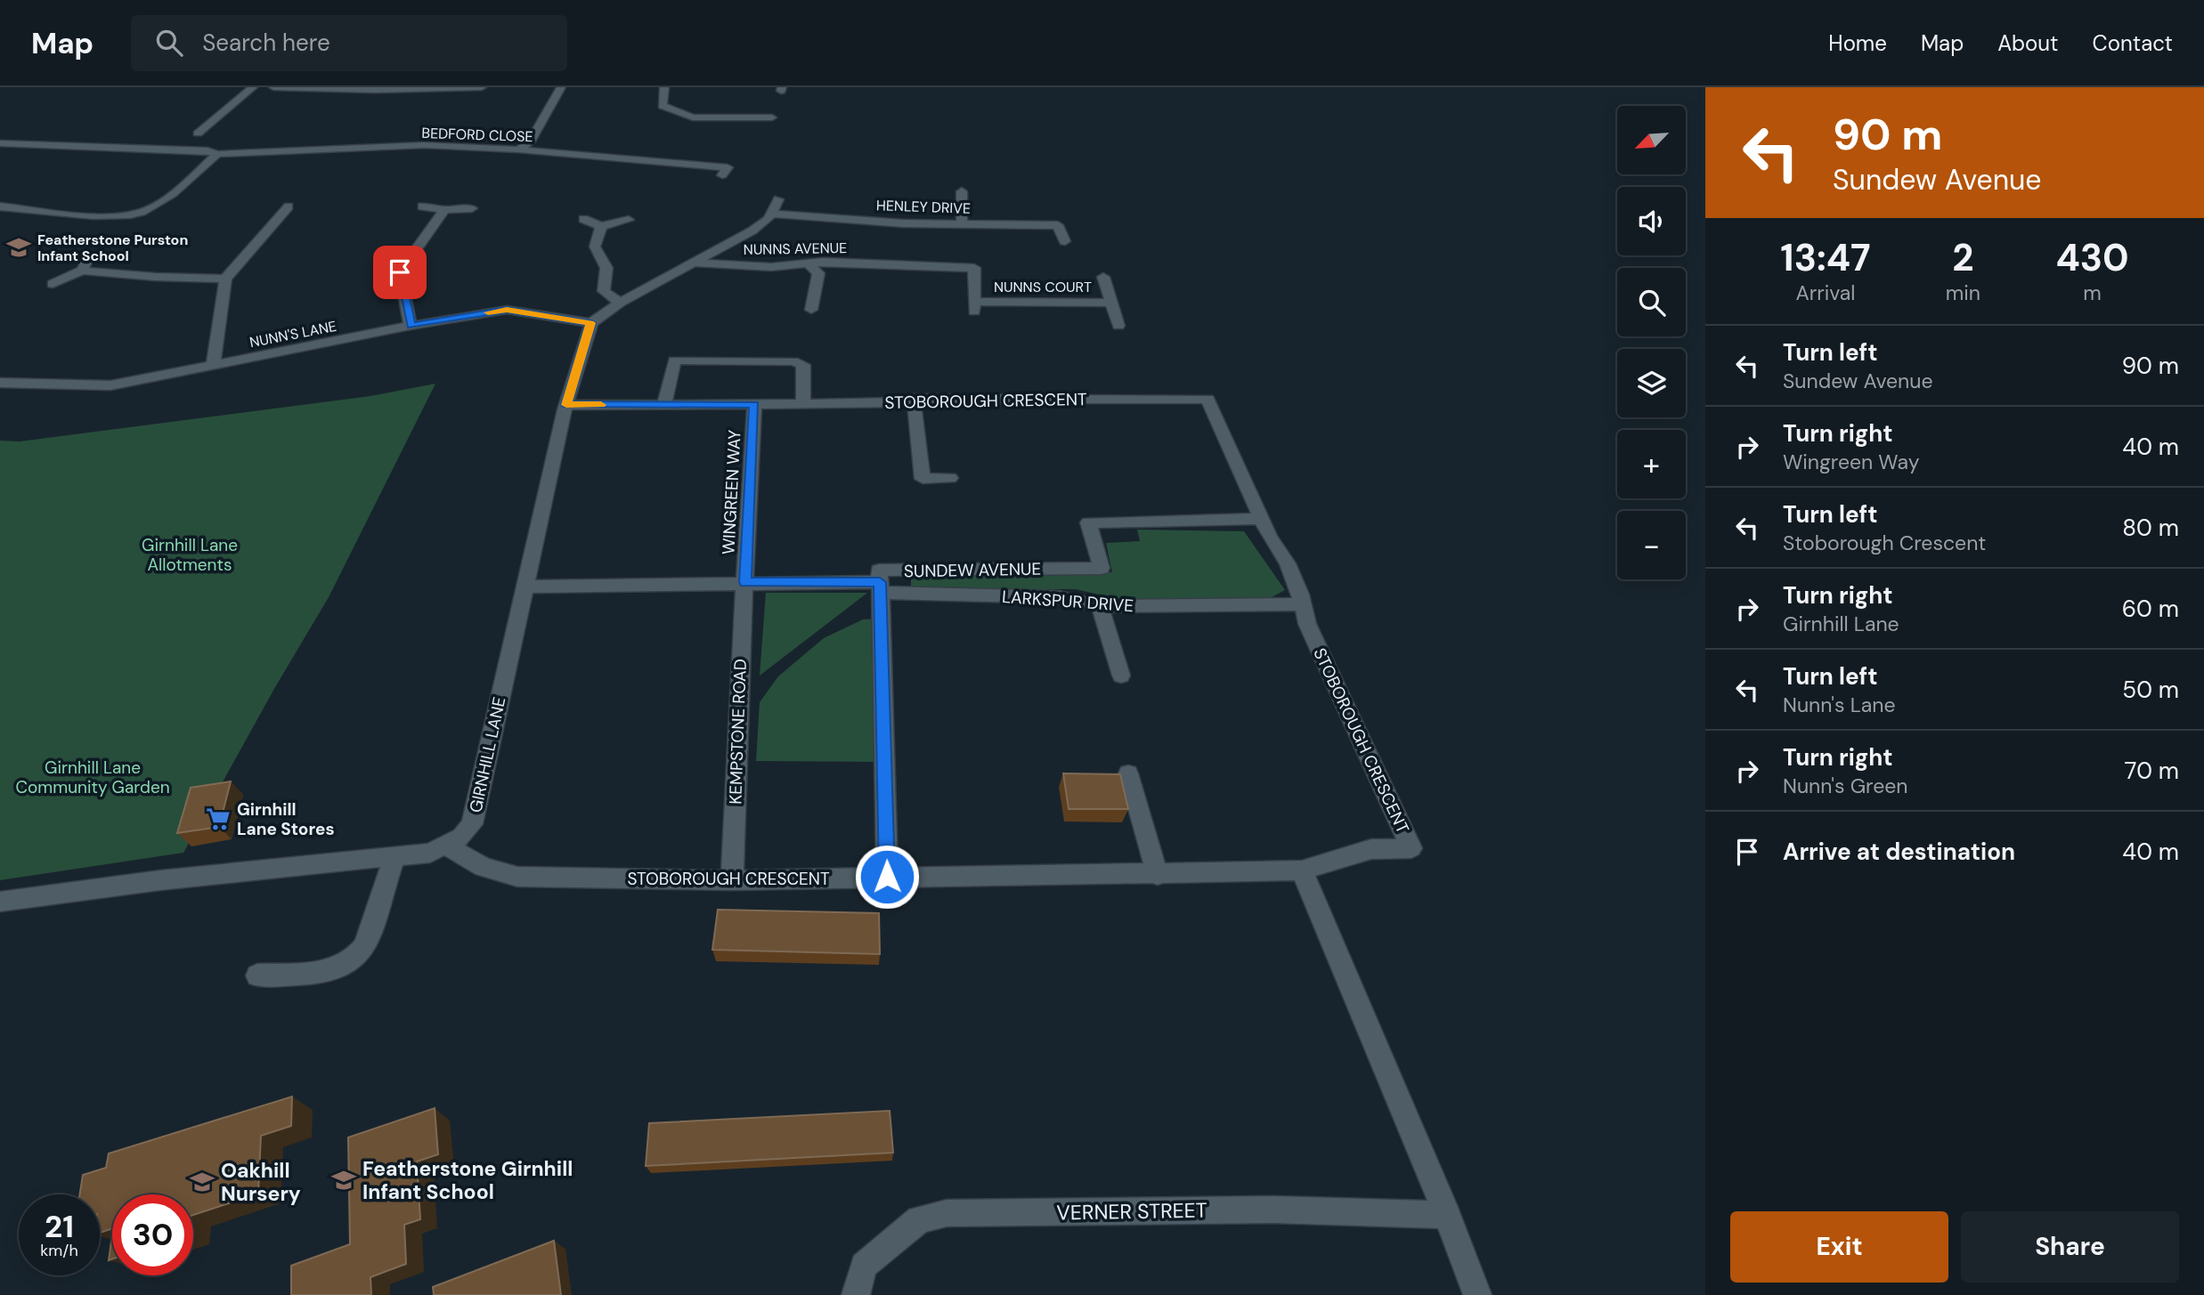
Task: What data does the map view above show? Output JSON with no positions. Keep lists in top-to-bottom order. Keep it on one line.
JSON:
{"streets":{"street":["BEDFORD CLOSE","HENLEY DRIVE","NUNNS AVENUE","NUNNS COURT","NUNN'S LANE","STOBOROUGH CRESCENT","WINGREEN WAY","SUNDEW AVENUE","LARKSPUR DRIVE","KEMPSTONE ROAD","GIRNHILL LANE","VERNER STREET"]},"crossings":[["NUNNS AVENUE","NUNNS COURT"],["NUNN'S LANE","GIRNHILL LANE"],["STOBOROUGH CRESCENT","WINGREEN WAY"],["STOBOROUGH CRESCENT","SUNDEW AVENUE"],["STOBOROUGH CRESCENT","LARKSPUR DRIVE"],["STOBOROUGH CRESCENT","KEMPSTONE ROAD"],["STOBOROUGH CRESCENT","GIRNHILL LANE"],["WINGREEN WAY","SUNDEW AVENUE"],["WINGREEN WAY","KEMPSTONE ROAD"],["SUNDEW AVENUE","LARKSPUR DRIVE"],["SUNDEW AVENUE","KEMPSTONE ROAD"],["SUNDEW AVENUE","GIRNHILL LANE"]],"parks":["Girnhill Lane Allotments","Girnhill Lane Community Garden"],"places":{"school or university":["Featherstone Purston Infant School","Featherstone Girnhill Infant School","Oakhill Nursery"],"supermarket":["Girnhill Lane Stores"]},"north":"bottom left","page":{"header":"Map","search":"Search here","nav":["Home","Map","About","Contact"],"turn":["90 m","Sundew Avenue"],"map_buttons":["+","−"],"eta":["13:47","Arrival","2","min","430","m"],"list":[{"name":"Turn left","note":"Sundew Avenue","value":"90 m"},{"name":"Turn right","note":"Wingreen Way","value":"40 m"},{"name":"Turn left","note":"Stoborough Crescent","value":"80 m"},{"name":"Turn right","note":"Girnhill Lane","value":"60 m"},{"name":"Turn left","note":"Nunn's Lane","value":"50 m"},{"name":"Turn right","note":"Nunn's Green","value":"70 m"},{"name":"Arrive at destination","value":"40 m"}],"speed":"21 km/h","limit":"30","buttons":["Exit","Share"]}}
